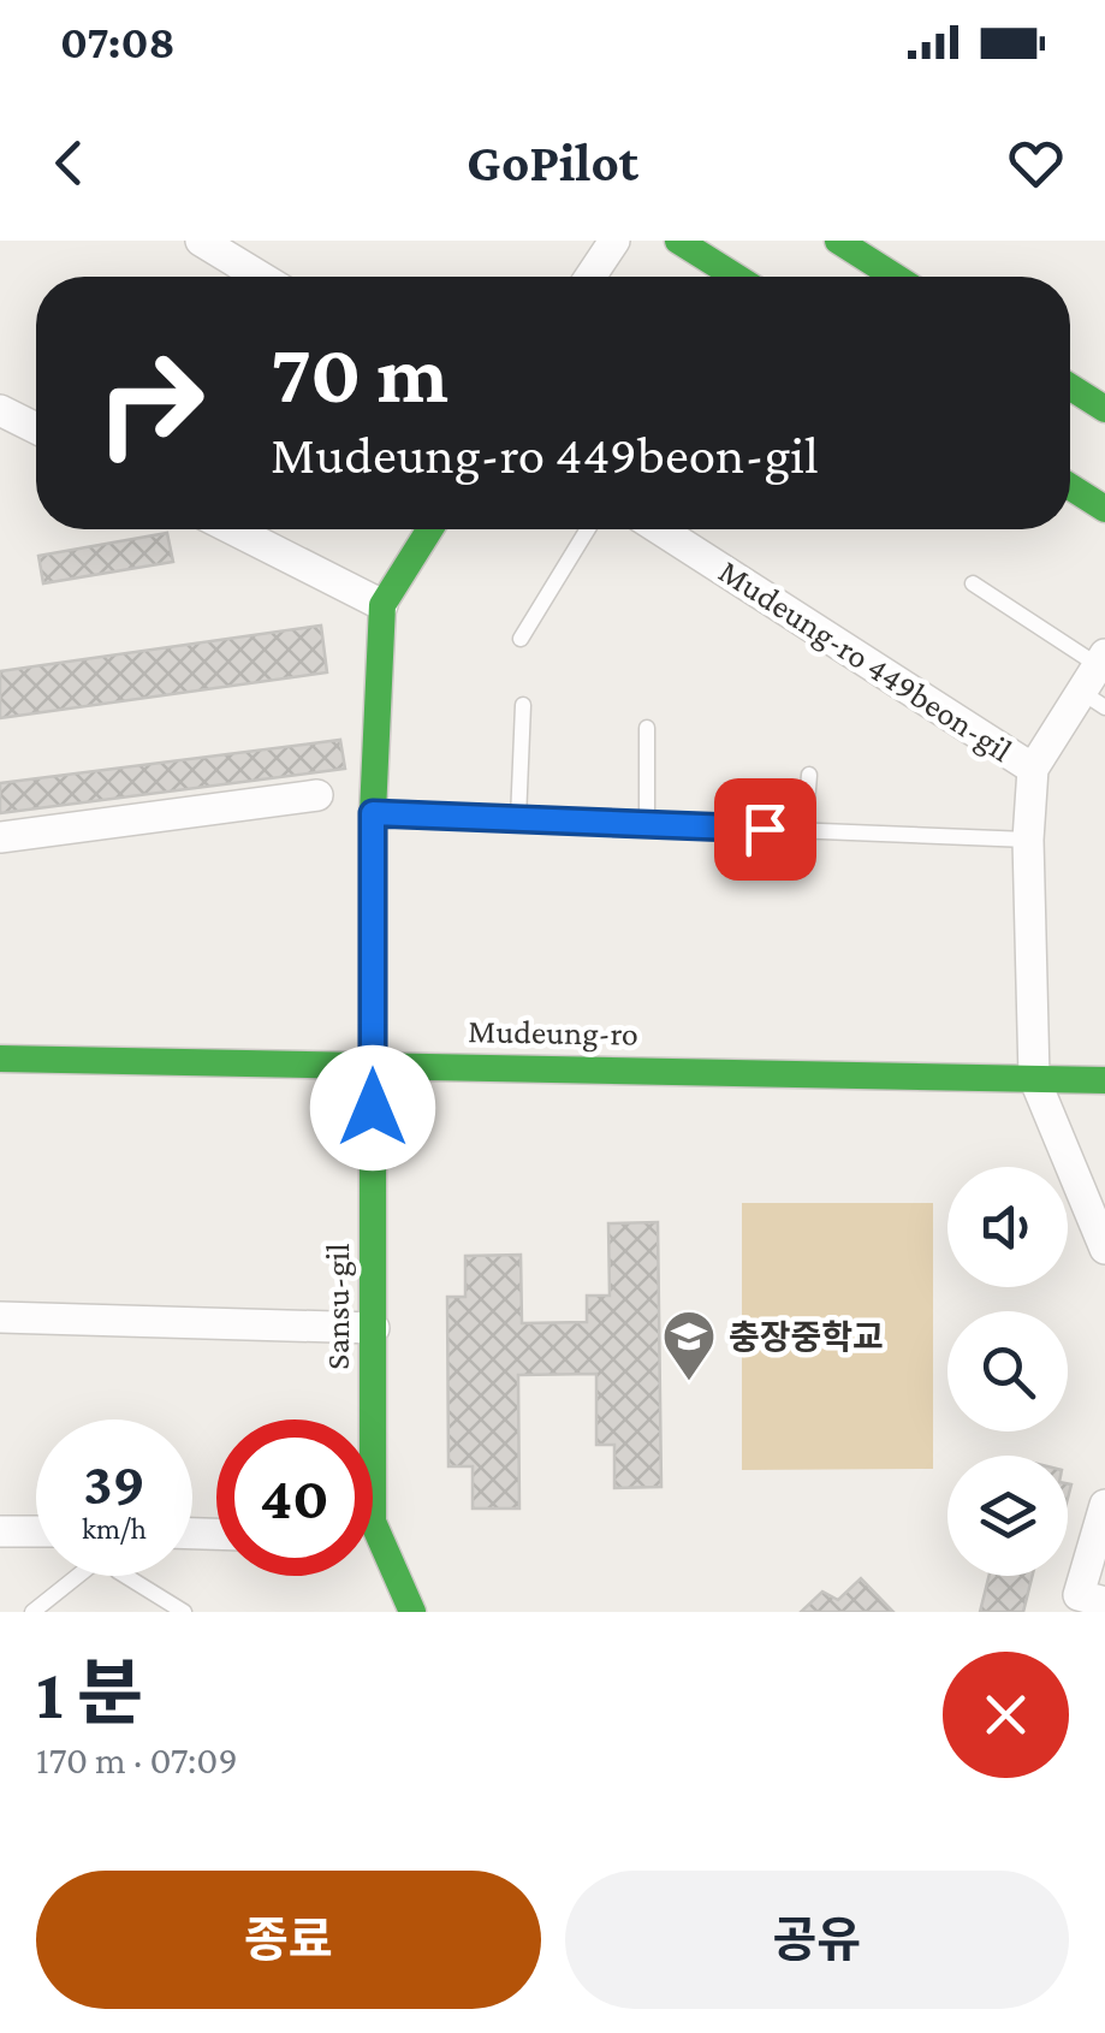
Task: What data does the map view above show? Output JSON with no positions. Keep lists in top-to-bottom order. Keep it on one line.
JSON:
{"streets":{"street":["Mudeung-ro 449beon-gil","Mudeung-ro","Sansu-gil"]},"crossings":[["Mudeung-ro 449beon-gil","Mudeung-ro"],["Mudeung-ro","Sansu-gil"]],"places":{"school or university":["충장중학교"]},"page":{"status":"07:08","header":"GoPilot","turn":["70 m","Mudeung-ro 449beon-gil"],"speed":"39 km/h","limit":"40","heading":["1 분","170 m · 07:09"],"buttons":["종료","공유"]}}
